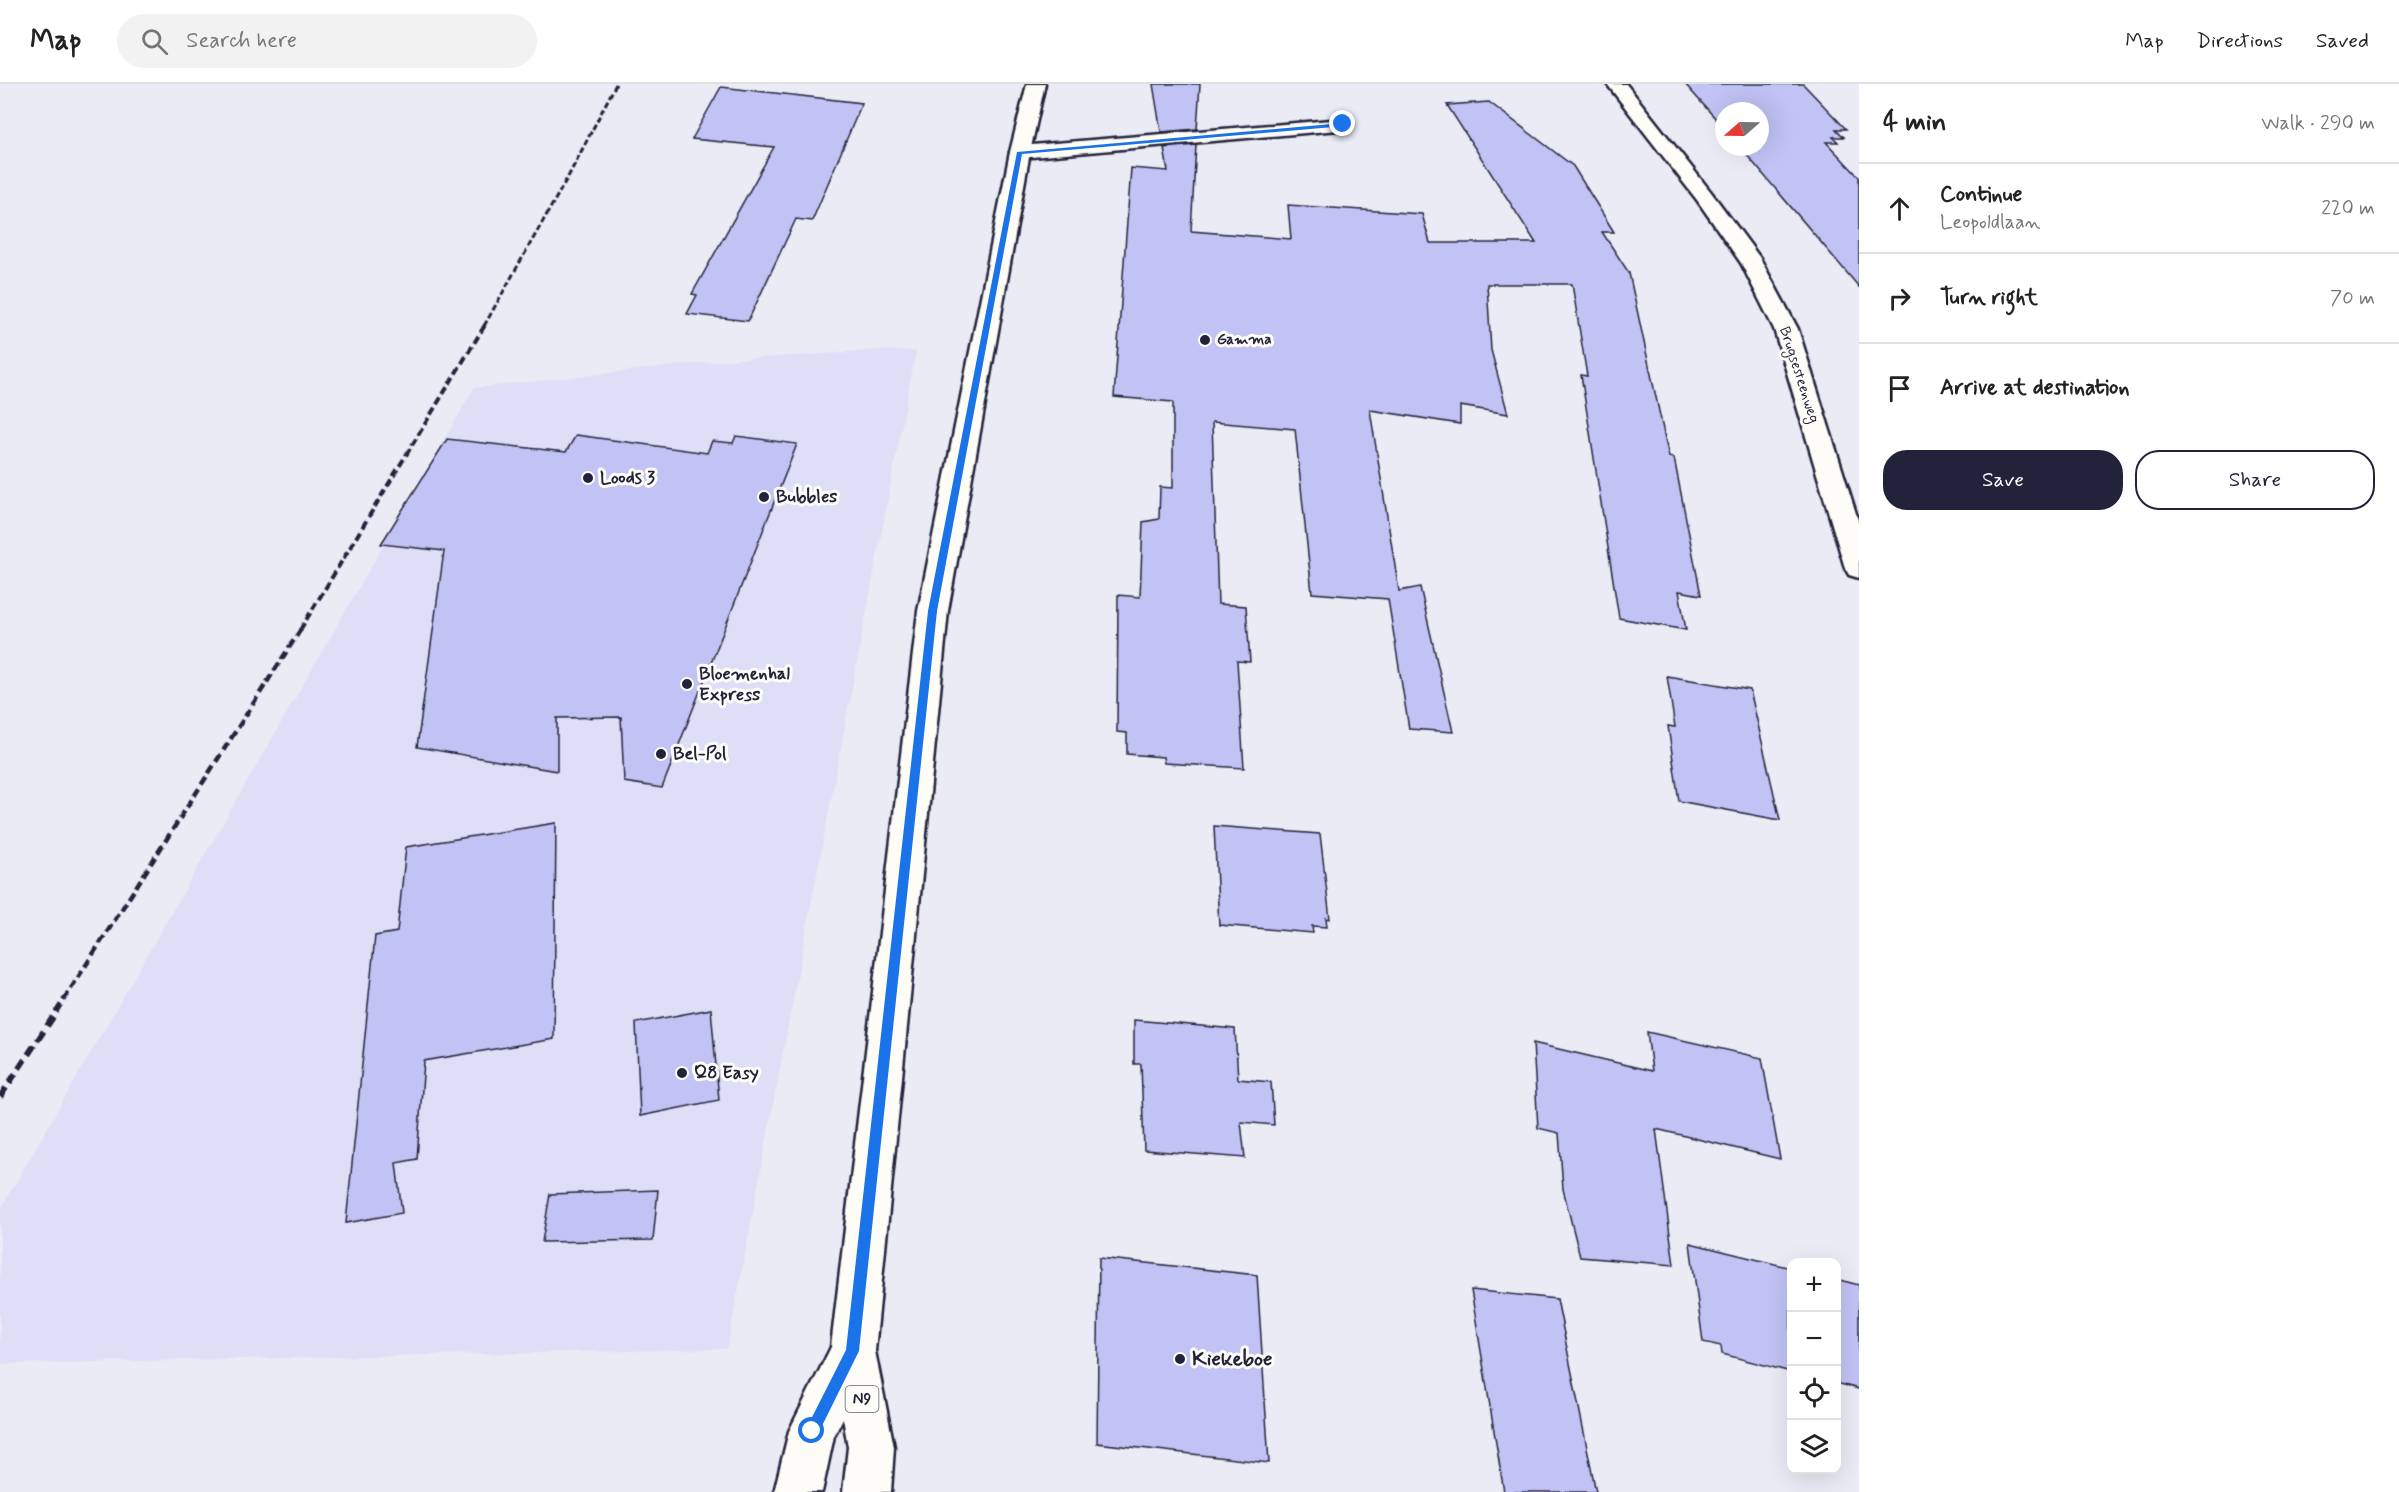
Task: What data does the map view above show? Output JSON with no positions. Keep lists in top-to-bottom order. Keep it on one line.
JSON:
{"streets":{"main road":["Brugsesteenweg","N9"]},"places":["Gamma","Loods 3","Bubbles","Bloemenhal Express","Bel-Pol","Q8 Easy","Kiekeboe"],"north":"left","page":{"header":"Map","search":"Search here","nav":["Map","Directions","Saved"],"heading":["4 min","Walk · 290 m"],"list":[["Continue","Leopoldlaan","220 m"],["Turn right","70 m"],"Arrive at destination"],"buttons":["Save","Share"],"map_buttons":["+","−"]}}
